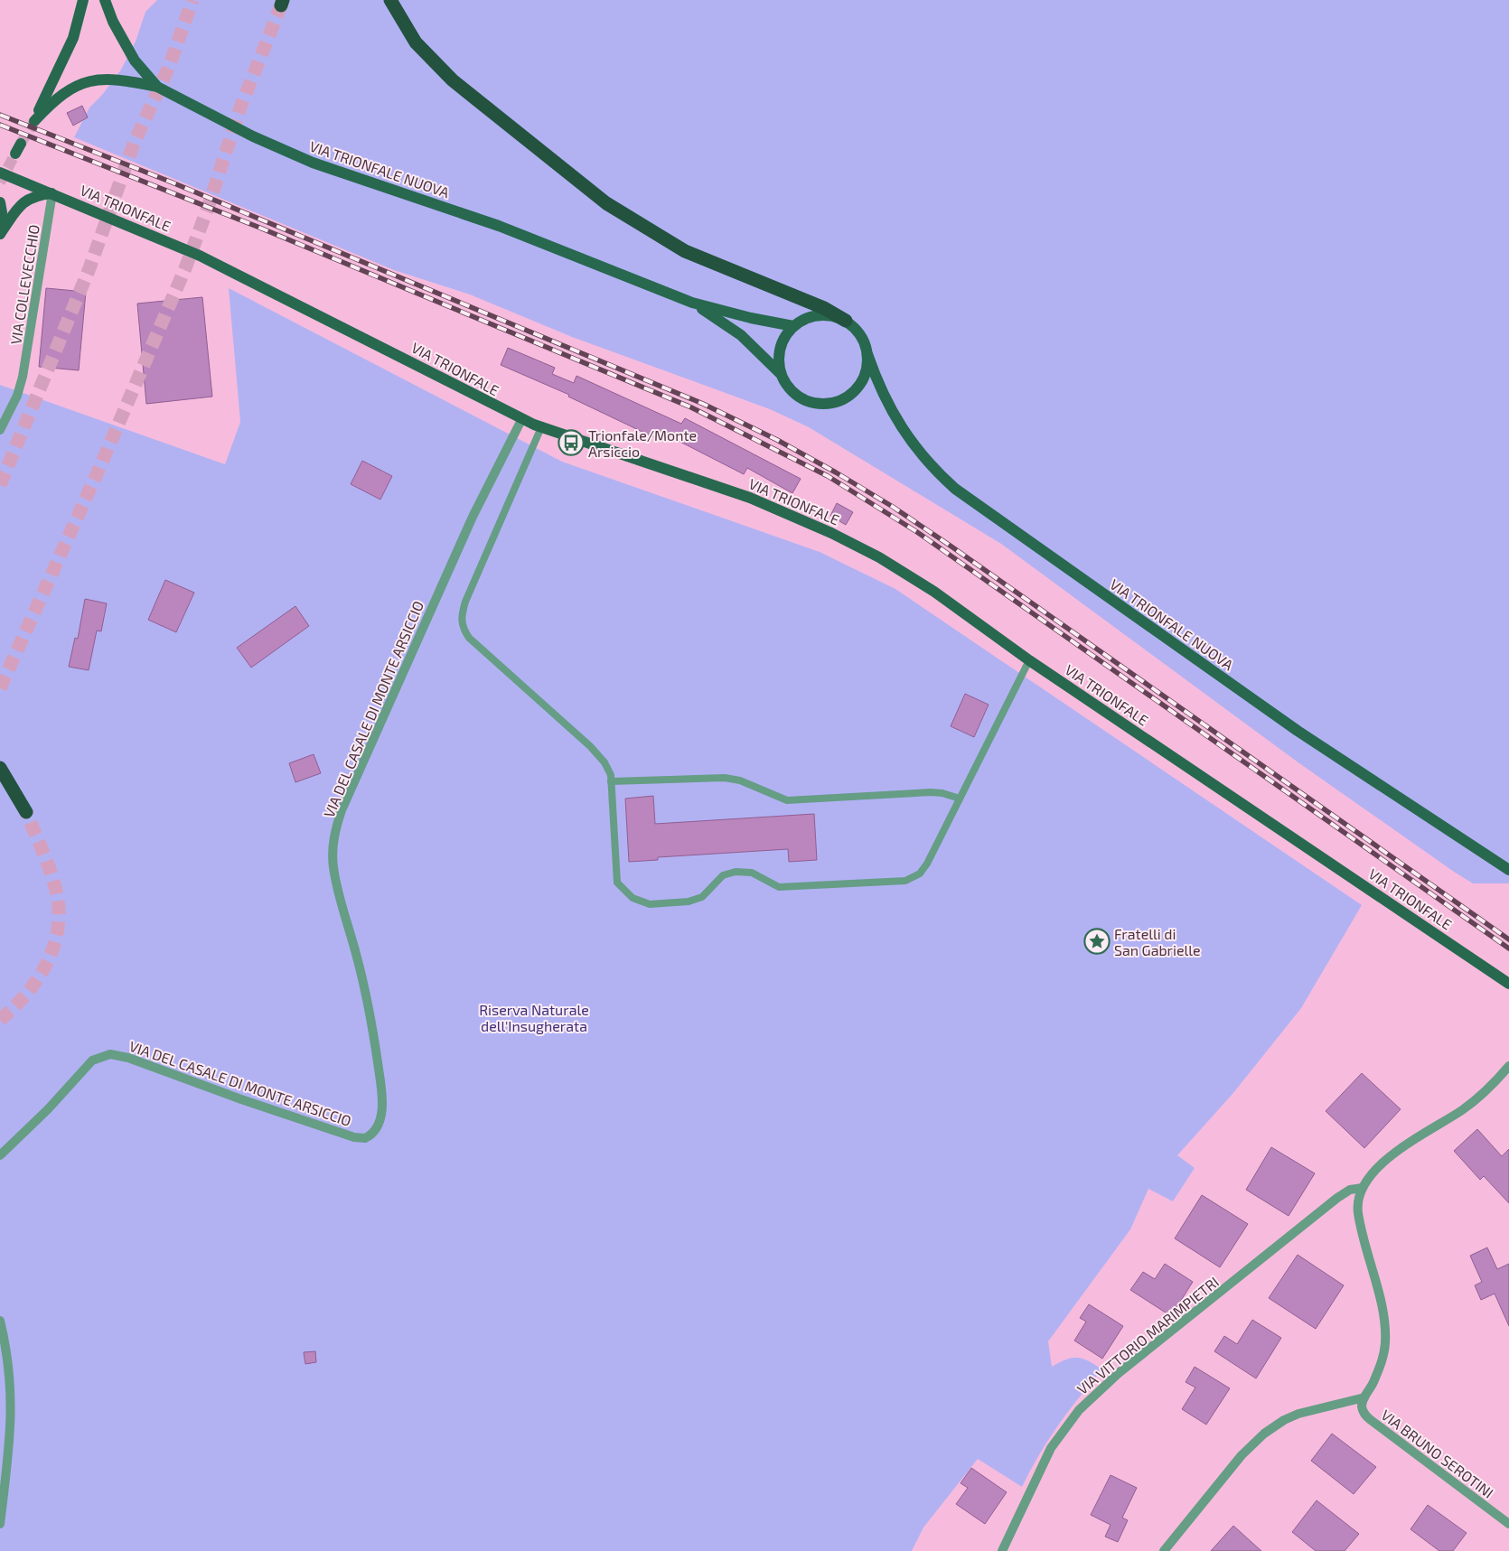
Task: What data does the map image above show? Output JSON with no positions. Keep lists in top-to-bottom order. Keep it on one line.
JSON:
{"streets":{"main road":["VIA TRIONFALE NUOVA","VIA TRIONFALE"],"street":["VIA COLLEVECCHIO","VIA DEL CASALE DI MONTE ARSICCIO","VIA VITTORIO MARIMPIETRI","VIA BRUNO SEROTINI"]},"crossings":[["VIA TRIONFALE","VIA COLLEVECCHIO"],["VIA TRIONFALE","VIA DEL CASALE DI MONTE ARSICCIO"]],"parks":["Riserva Naturale dell'Insugherata"],"places":{"bus stop":["Trionfale/Monte Arsiccio"],"place":["Fratelli di San Gabrielle"]}}
